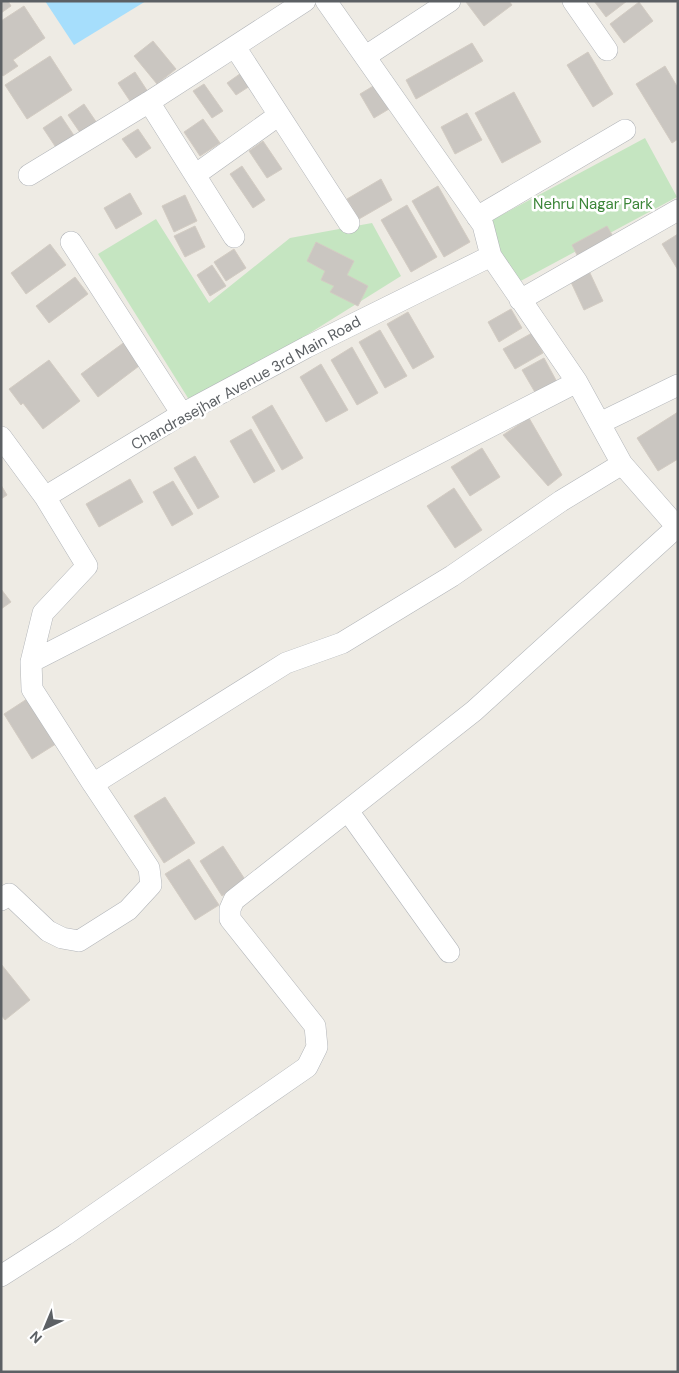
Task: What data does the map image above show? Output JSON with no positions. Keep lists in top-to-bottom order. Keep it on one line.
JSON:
{"streets":{"street":["Chandrasejhar Avenue 3rd Main Road"]},"parks":["Nehru Nagar Park"],"north":"bottom left"}
